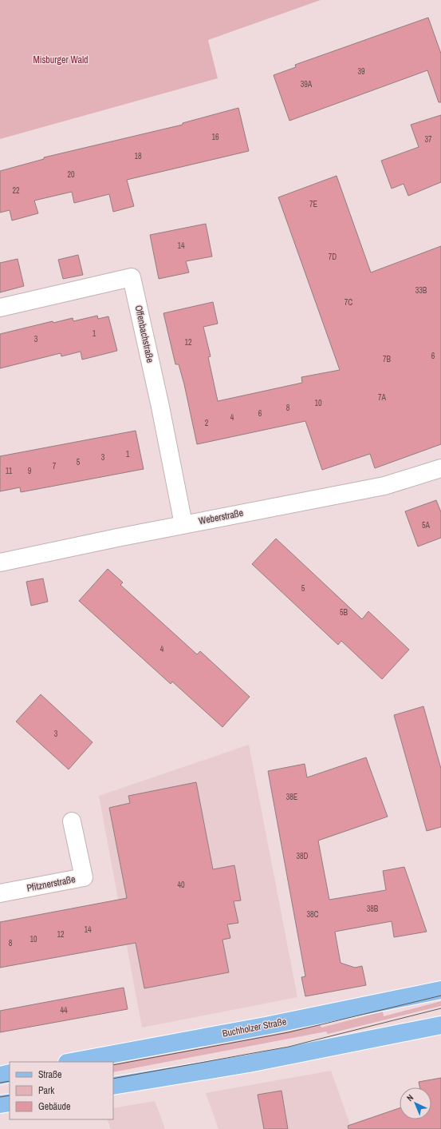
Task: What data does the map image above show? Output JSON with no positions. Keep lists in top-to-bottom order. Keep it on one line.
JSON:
{"streets":{"main road":["Buchholzer Straße"],"street":["Offenbachstraße","Weberstraße","Pfitznerstraße"]},"crossings":[["Offenbachstraße","Weberstraße"]],"parks":["Misburger Wald"],"house_numbers":["39","39A","16","37","18","20","22","7E","14","7D","33B","7C","1","3","12","6","7B","7A","10","8","6","4","2","1","3","5","7","11","9","5A","5","5B","4","3","38E","38D","40","38B","38C","14","12","10","8","44"],"legend":["Straße","Park","Gebäude"],"north":"top left"}
